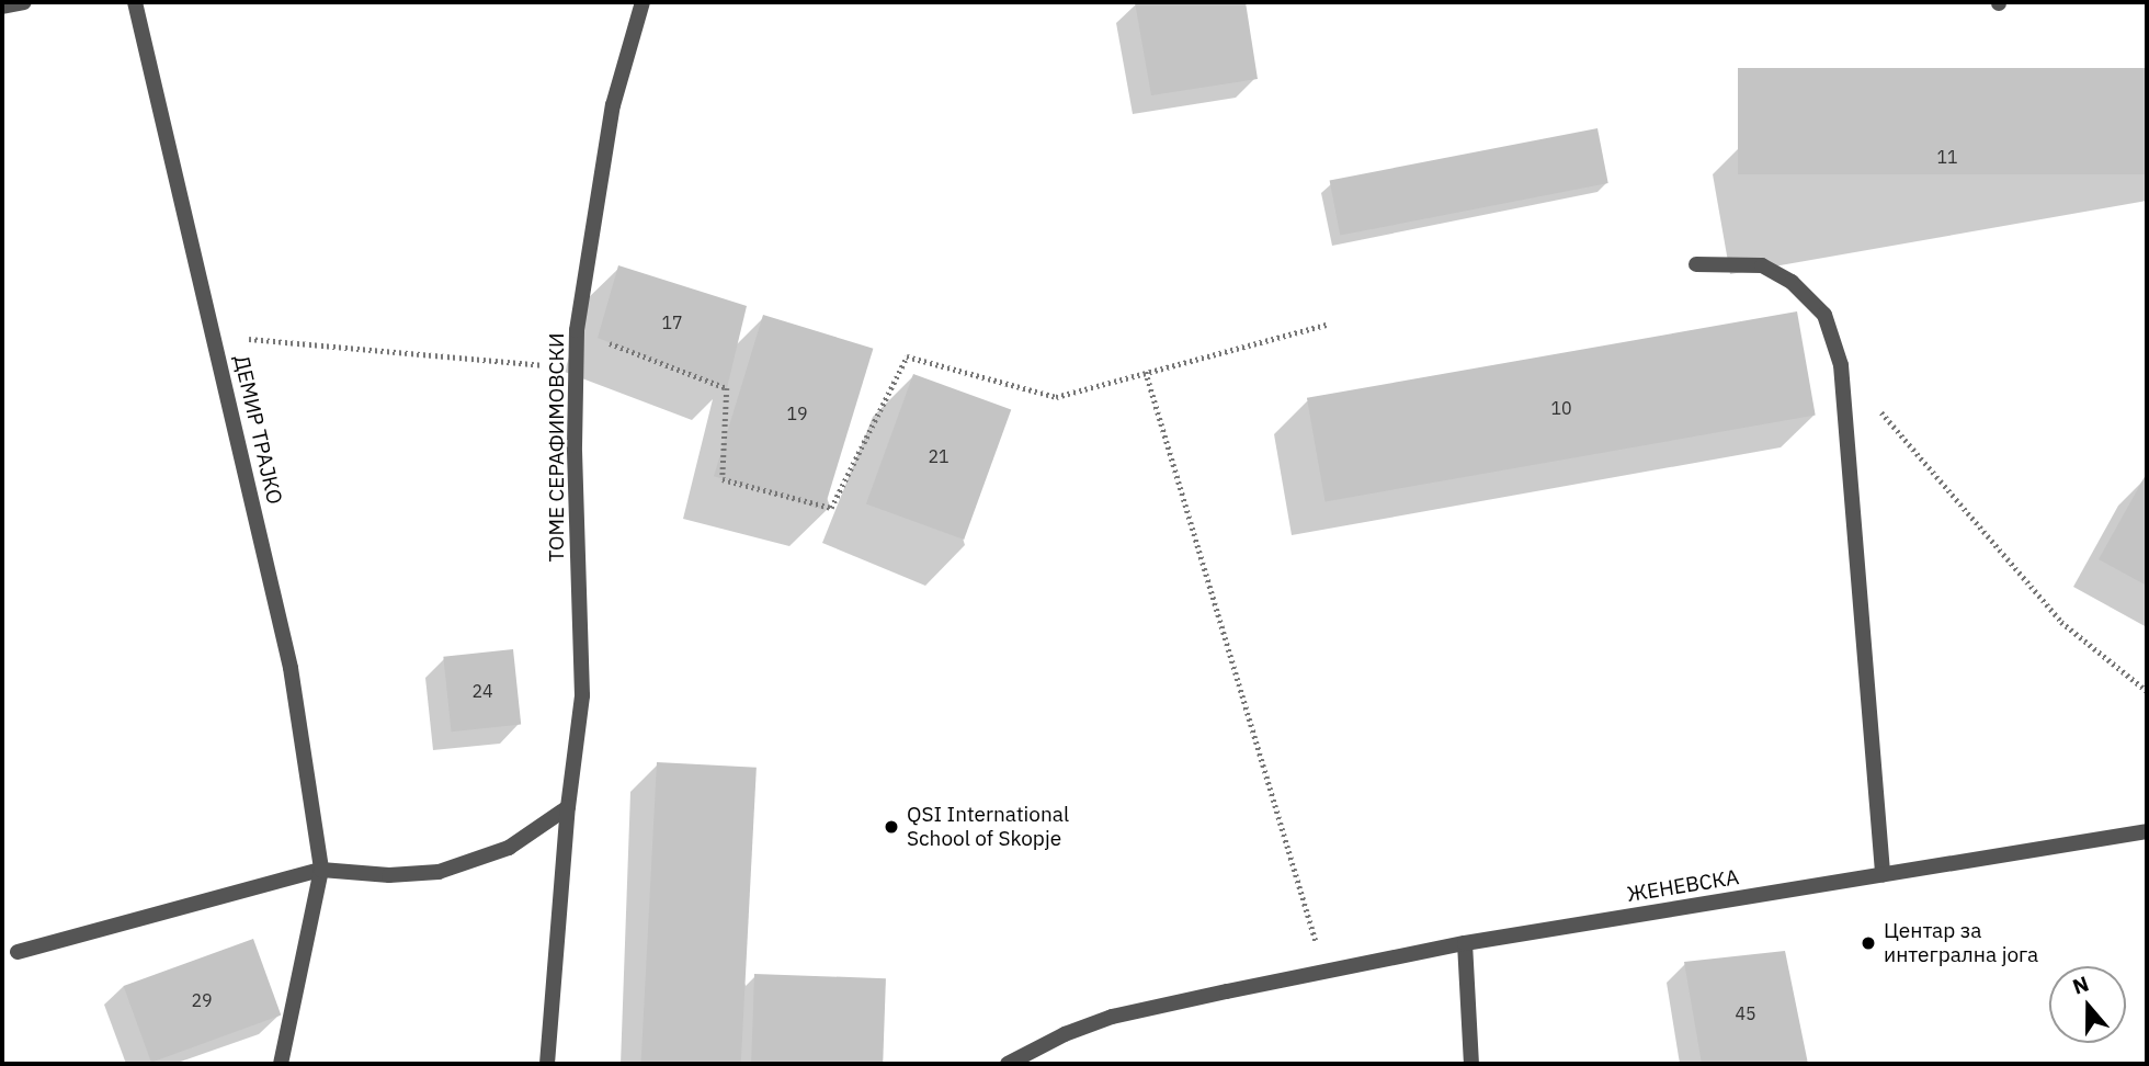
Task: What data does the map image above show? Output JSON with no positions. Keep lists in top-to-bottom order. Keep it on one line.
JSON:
{"streets":{"street":["ДЕМИР ТРАЈКО","ТОМЕ СЕРАФИМОВСКИ","ЖЕНЕВСКА"]},"places":["QSI International School of Skopje","Центар за интегрална јога"],"house_numbers":["11","17","10","19","21","24","29","45"],"north":"top"}
